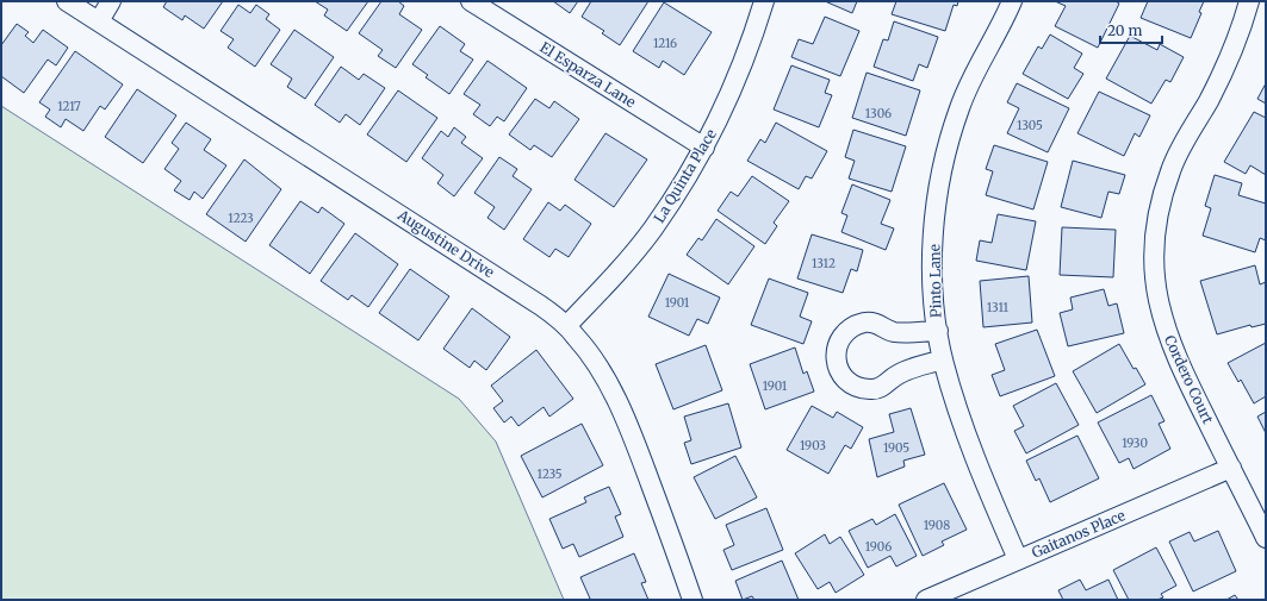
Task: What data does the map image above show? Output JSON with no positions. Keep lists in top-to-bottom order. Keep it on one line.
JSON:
{"streets":{"street":["El Esparza Lane","La Quinta Place","Augustine Drive","Pinto Lane","Cordero Court","Gaitanos Place"]},"crossings":[["El Esparza Lane","La Quinta Place"],["La Quinta Place","Augustine Drive"],["Pinto Lane","Gaitanos Place"],["Cordero Court","Gaitanos Place"]],"house_numbers":["1216","1217","1306","1305","1223","1312","1901","1311","1901","1930","1903","1905","1235","1908","1906"],"scale_bar":"20 m"}
